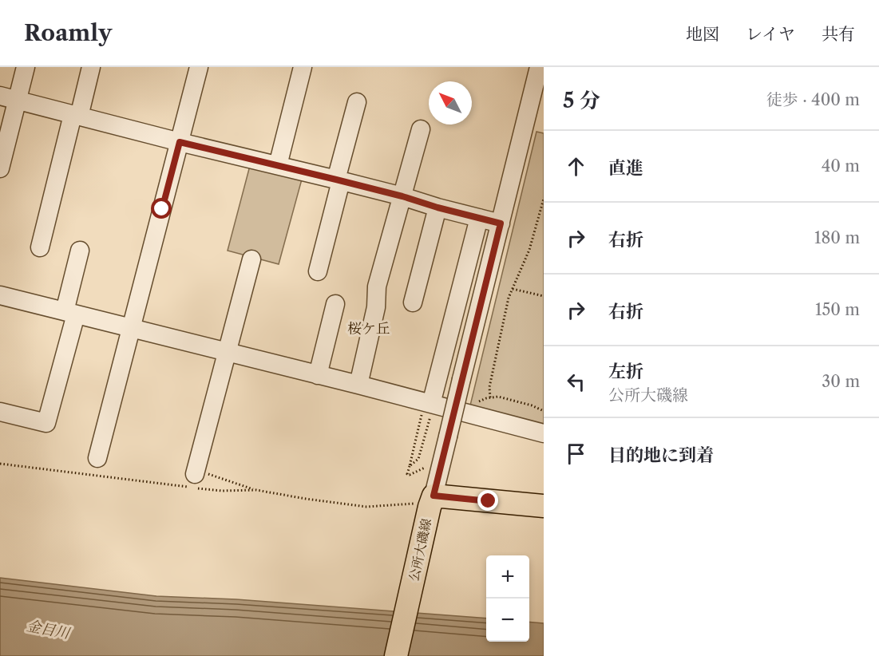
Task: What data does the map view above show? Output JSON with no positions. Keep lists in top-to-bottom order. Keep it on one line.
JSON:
{"streets":{"main road":["公所大磯線"]},"districts":["桜ケ丘"],"water":["金目川"],"north":"top left","page":{"header":"Roamly","nav":["地図","レイヤ","共有"],"heading":["5 分","徒歩 · 400 m"],"list":[["直進","40 m"],["右折","180 m"],["右折","150 m"],["左折","公所大磯線","30 m"],"目的地に到着"],"map_buttons":["+","−"]}}
